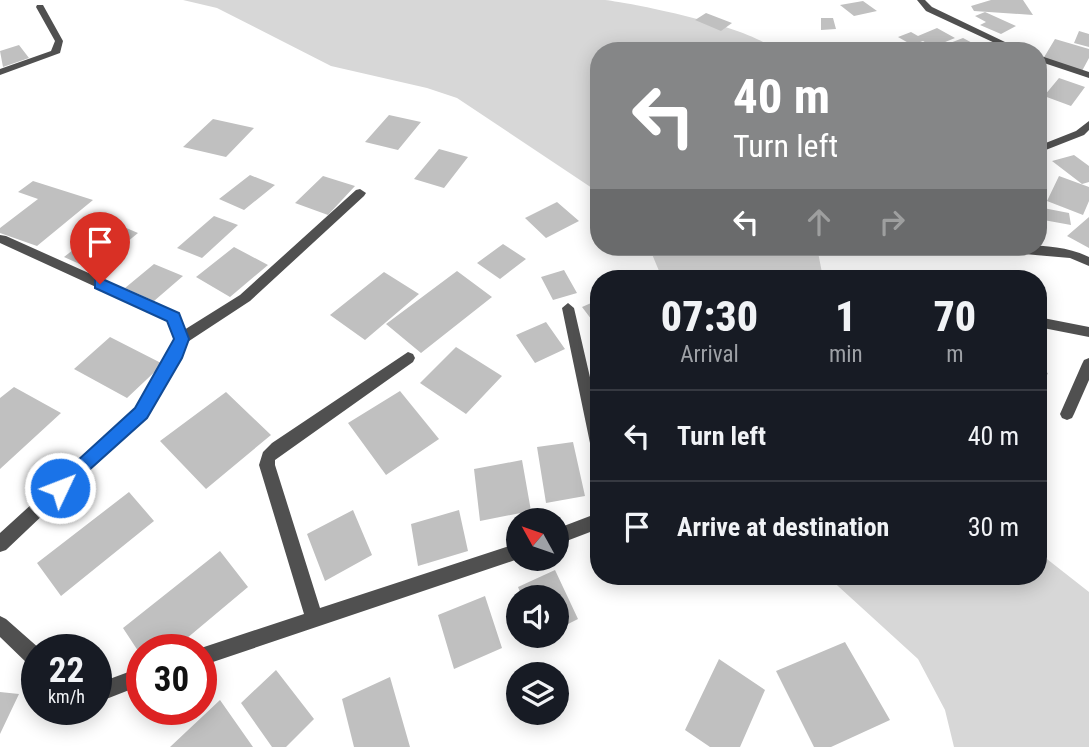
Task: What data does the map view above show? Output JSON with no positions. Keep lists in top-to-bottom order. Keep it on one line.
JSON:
{"north":"top left","page":{"turn":["40 m","Turn left"],"eta":["07:30","Arrival","1","min","70","m"],"list":[{"name":"Turn left","value":"40 m"},{"name":"Arrive at destination","value":"30 m"}],"speed":"22 km/h","limit":"30"}}
